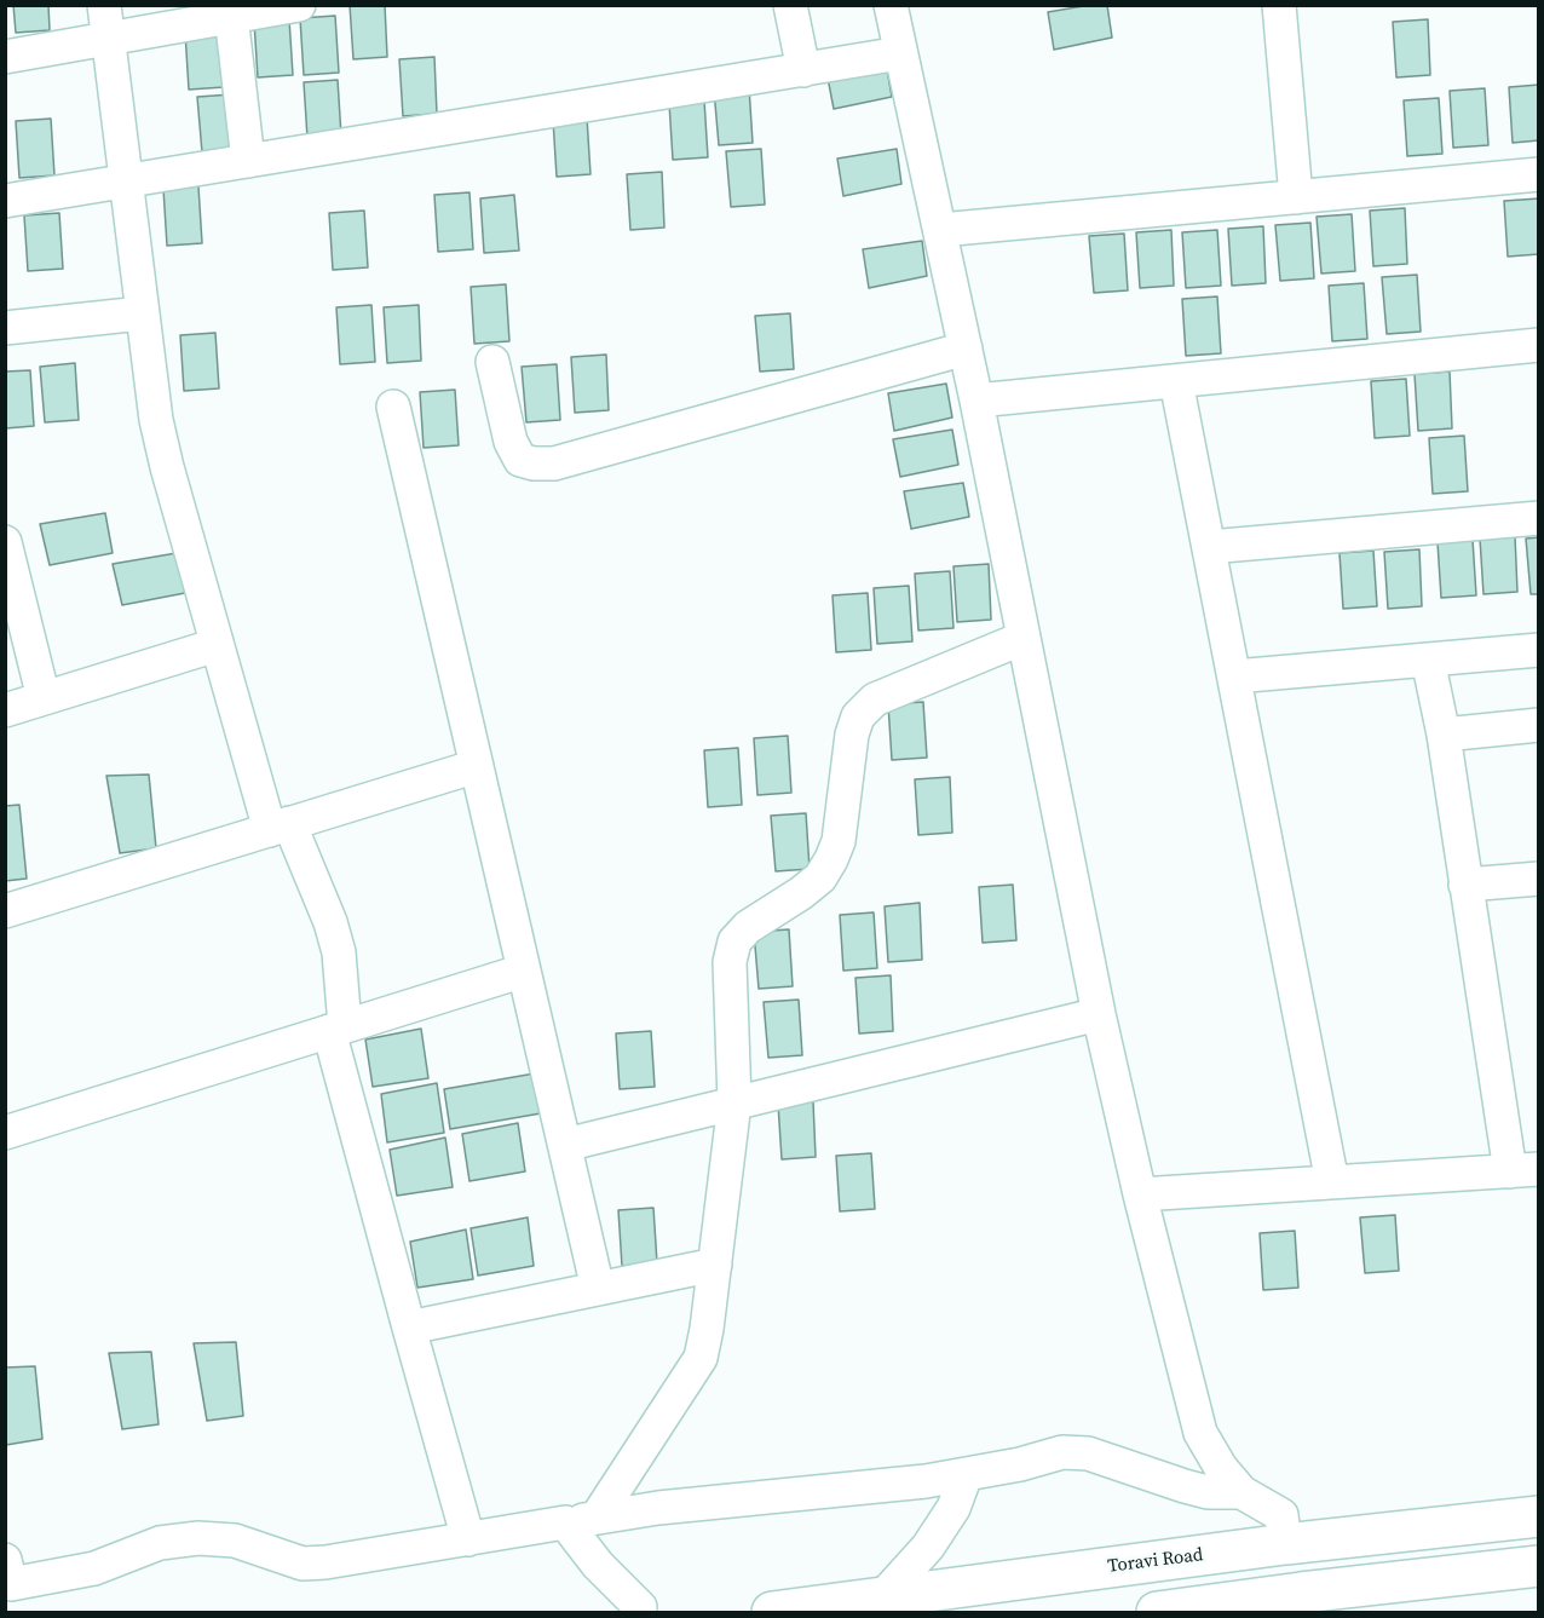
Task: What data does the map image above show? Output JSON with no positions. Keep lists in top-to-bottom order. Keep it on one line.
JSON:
{"streets":{"highway":["Toravi Road"]}}
